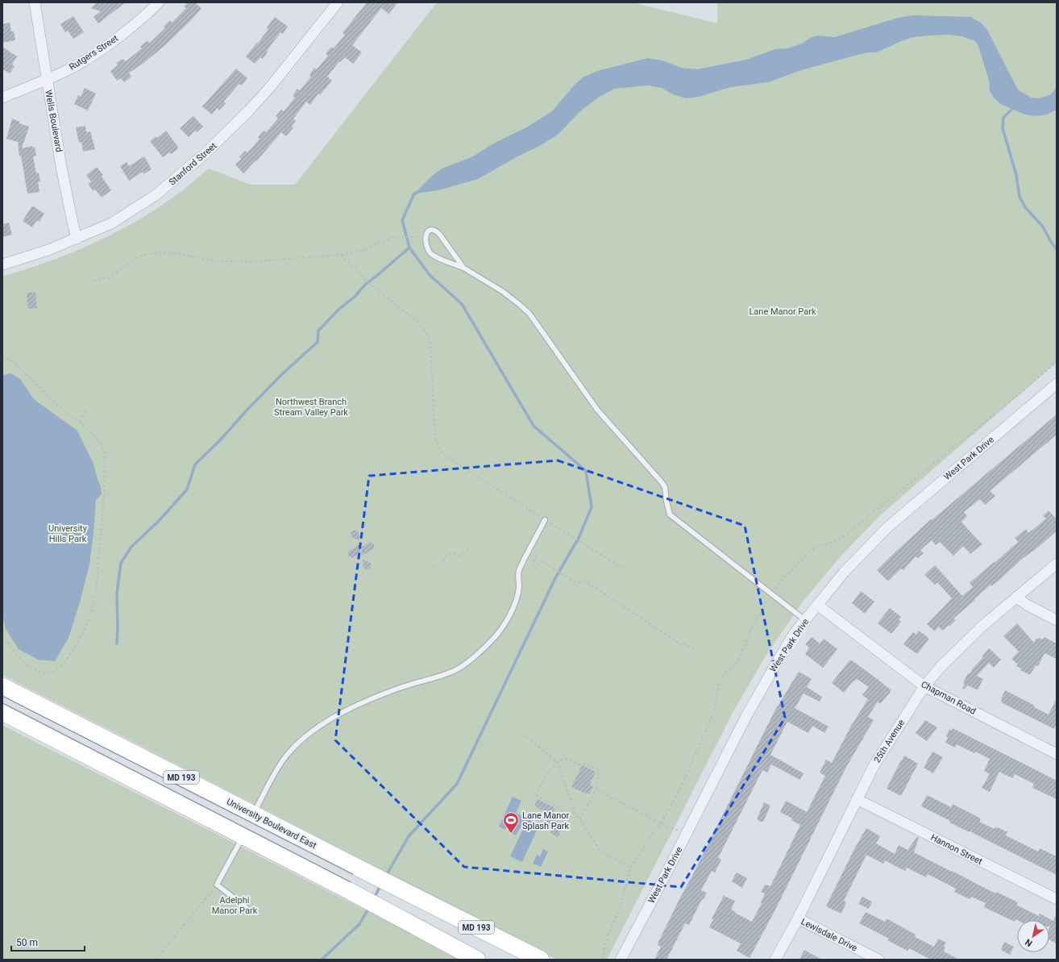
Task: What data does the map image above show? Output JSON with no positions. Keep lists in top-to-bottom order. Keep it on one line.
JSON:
{"streets":{"main road":["MD 193","University Boulevard East"],"street":["Rutgers Street","Wells Boulevard","Stanford Street","West Park Drive","Chapman Road","25th Avenue","Hannon Street","Lewisdale Drive"]},"crossings":[["Rutgers Street","Wells Boulevard"],["Wells Boulevard","Stanford Street"],["West Park Drive","Chapman Road"],["Chapman Road","25th Avenue"],["25th Avenue","Hannon Street"],["25th Avenue","Lewisdale Drive"]],"parks":["Lane Manor Park","Northwest Branch Stream Valley Park","University Hills Park","Adelphi Manor Park"],"places":{"sports":["Lane Manor Splash Park"]},"scale_bar":"50 m","north":"bottom left"}
